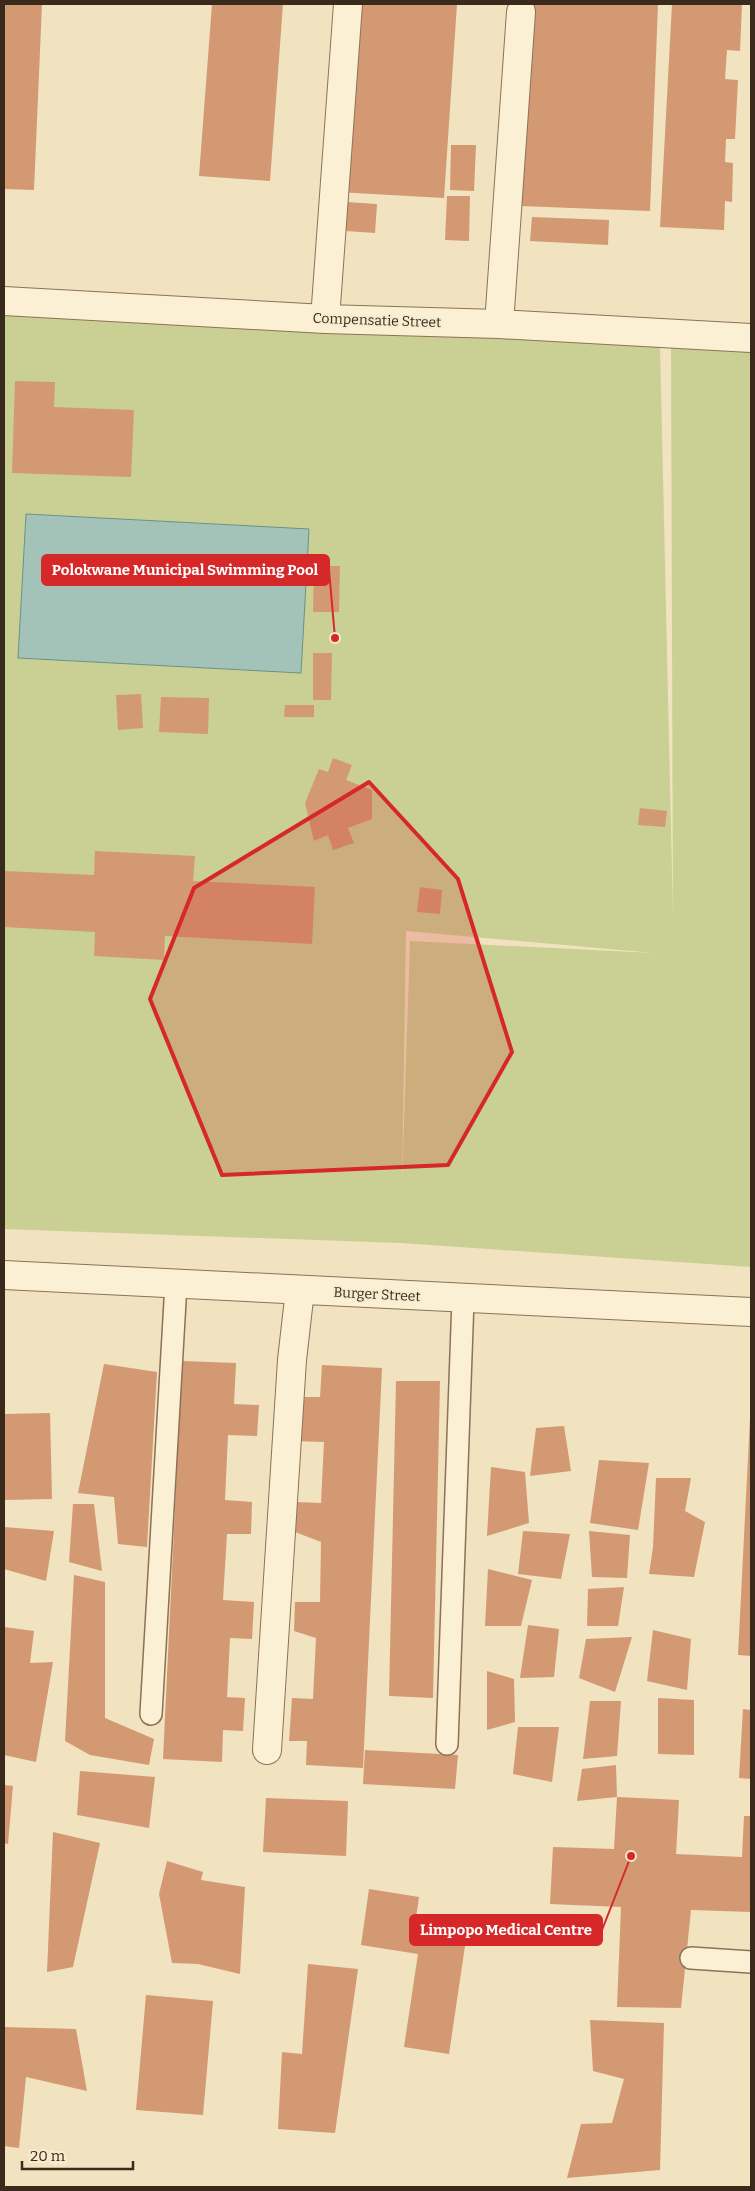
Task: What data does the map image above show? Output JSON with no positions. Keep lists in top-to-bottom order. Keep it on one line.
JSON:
{"streets":{"street":["Compensatie Street","Burger Street"]},"places":["Polokwane Municipal Swimming Pool","Limpopo Medical Centre"],"scale_bar":"20 m"}
